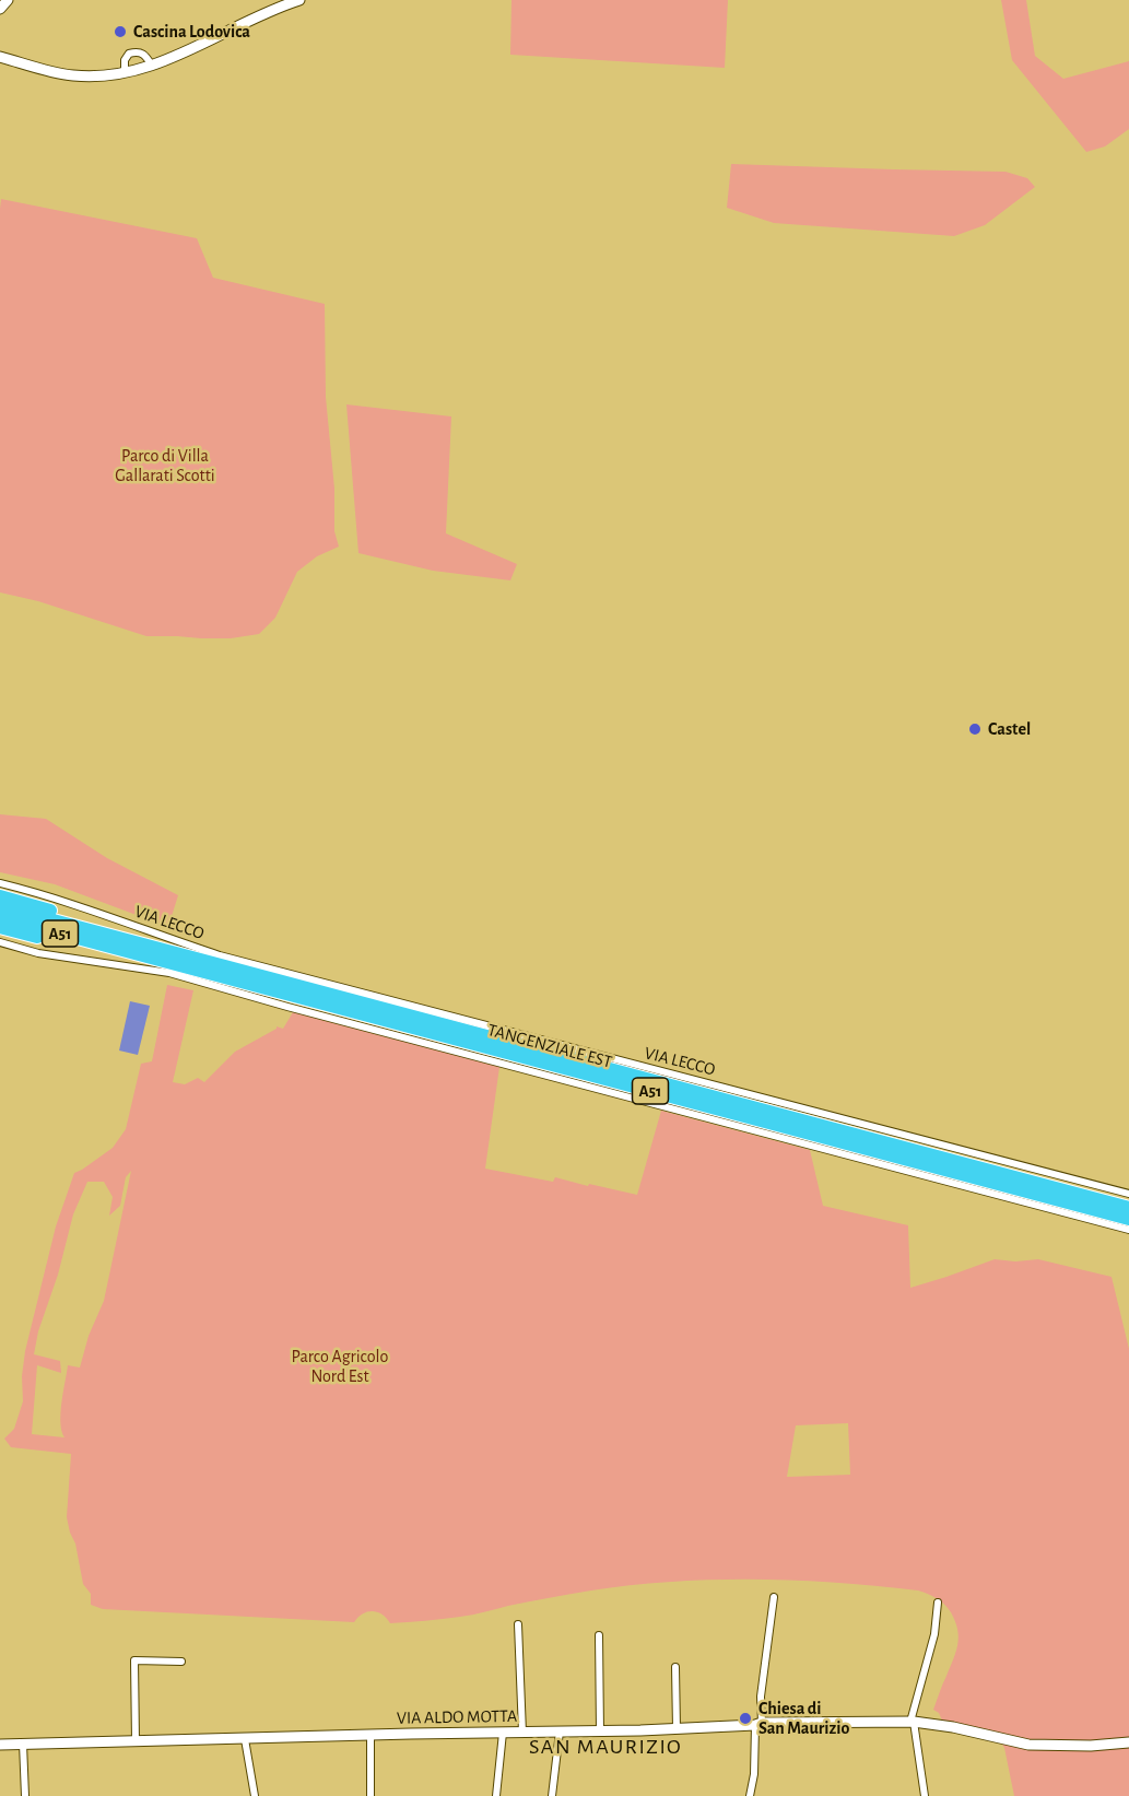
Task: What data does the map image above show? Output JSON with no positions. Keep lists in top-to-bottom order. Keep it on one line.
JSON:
{"streets":{"highway":["A51","TANGENZIALE EST"],"street":["VIA LECCO","VIA ALDO MOTTA"]},"districts":["SAN MAURIZIO"],"parks":["Parco di Villa Gallarati Scotti","Parco Agricolo Nord Est"],"places":["Cascina Lodovica","Castel","Chiesa di San Maurizio"]}
